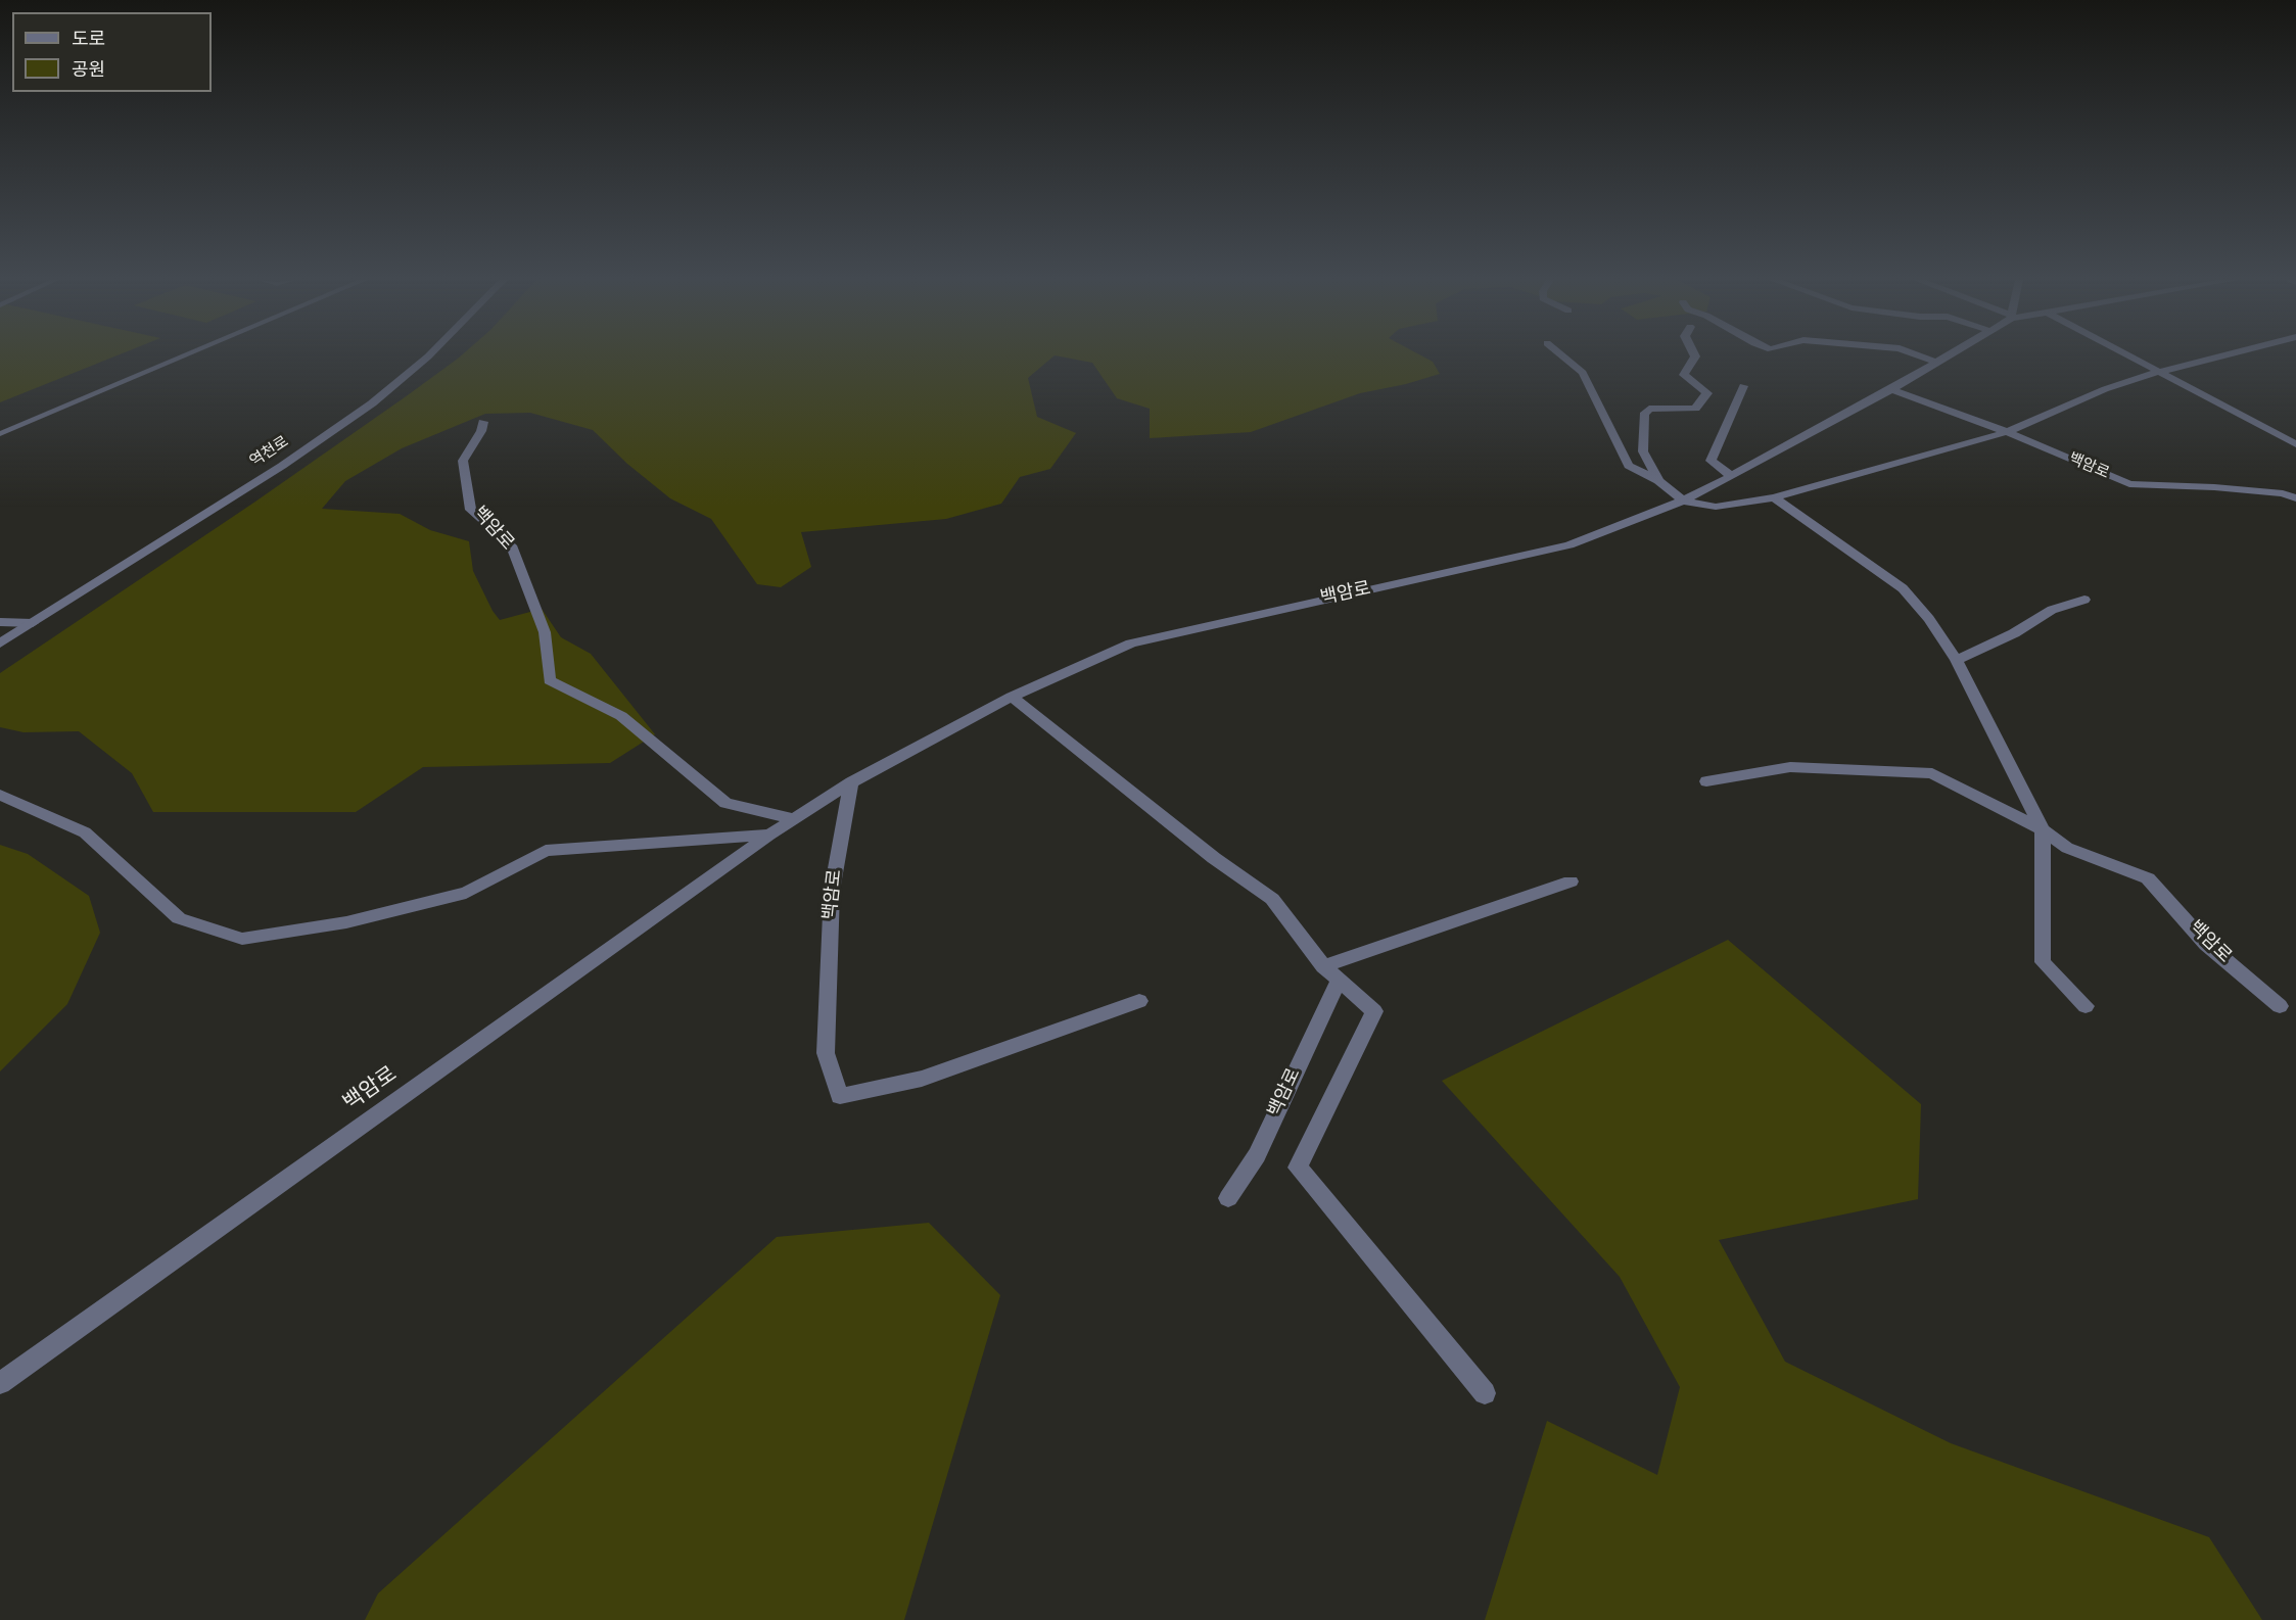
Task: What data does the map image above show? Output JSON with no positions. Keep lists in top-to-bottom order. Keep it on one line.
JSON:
{"streets":{"street":["역천로","백암로"]},"legend":["도로","공원"]}
